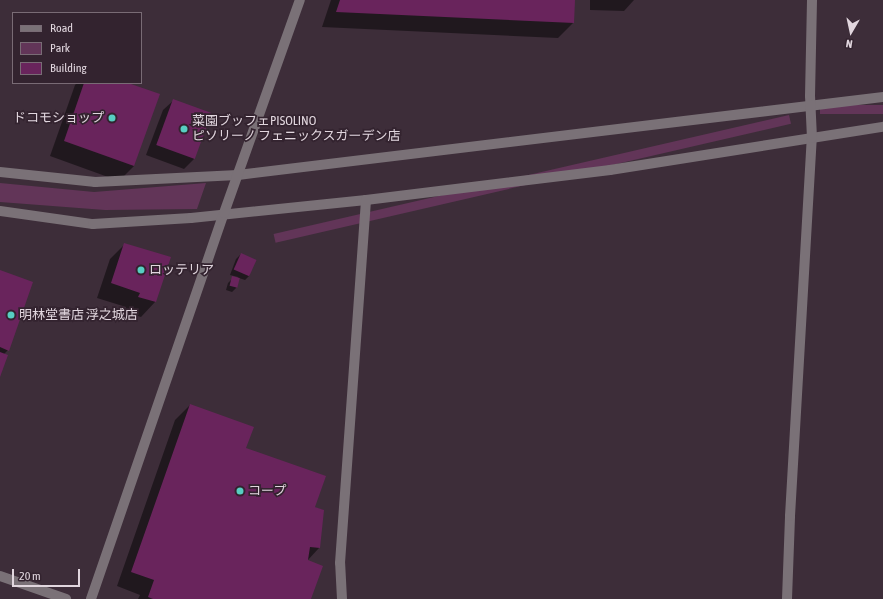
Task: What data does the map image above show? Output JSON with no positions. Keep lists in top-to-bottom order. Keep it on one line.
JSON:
{"places":["ドコモショップ","菜園ブッフェPISOLINO ピソリーノ フェニックスガーデン店","ロッテリア","明林堂書店 浮之城店","コープ"],"legend":["Road","Park","Building"],"scale_bar":"20 m","north":"bottom"}
